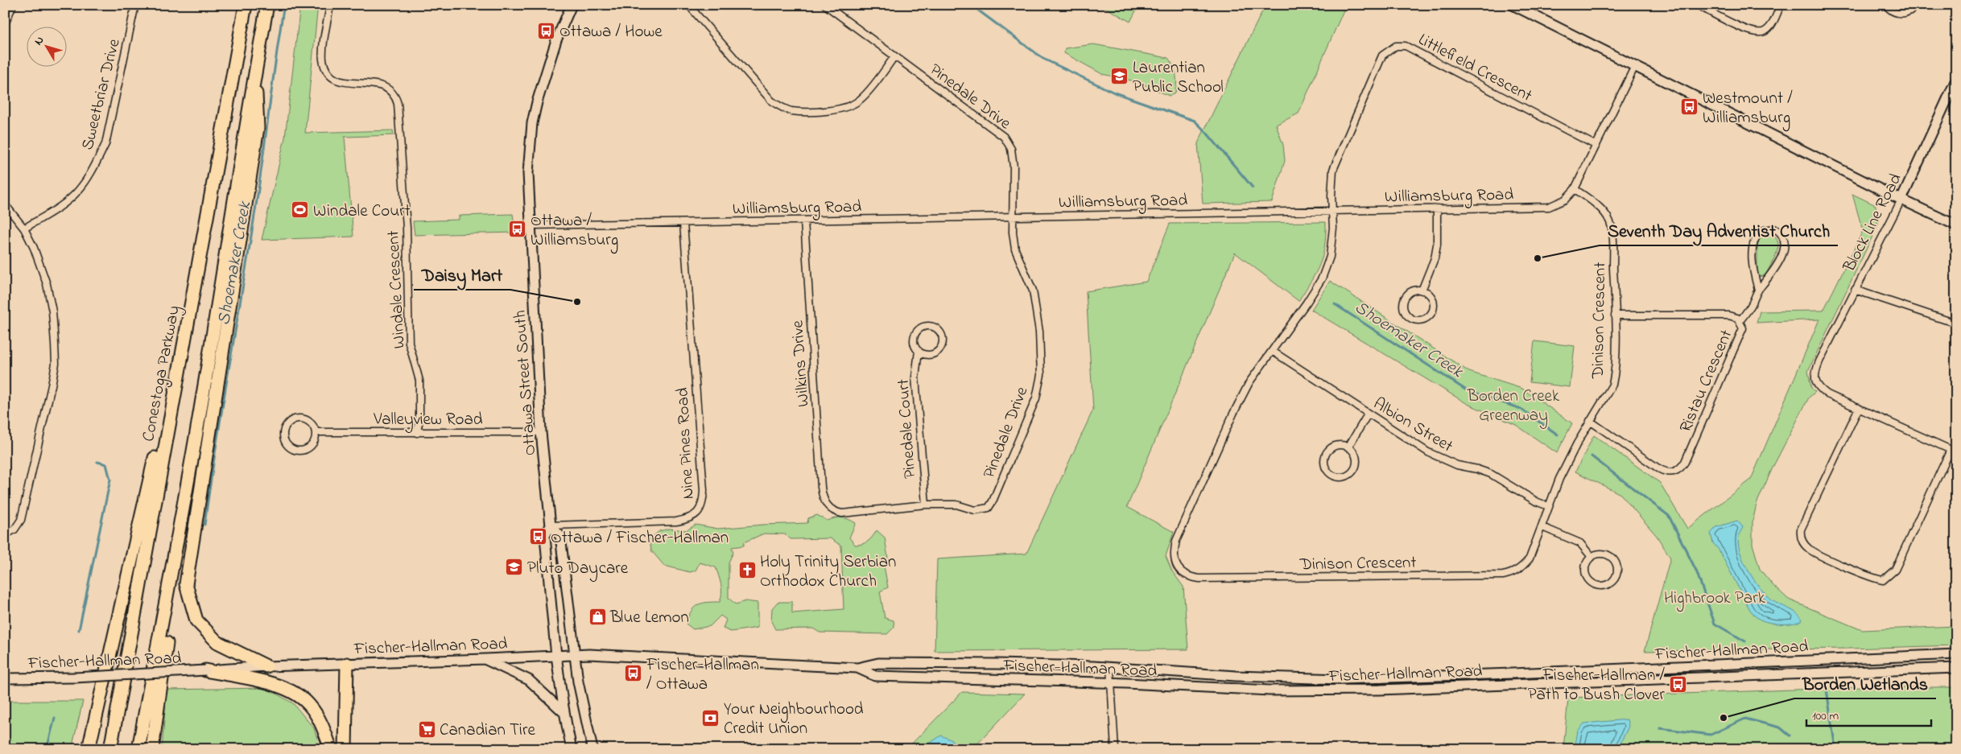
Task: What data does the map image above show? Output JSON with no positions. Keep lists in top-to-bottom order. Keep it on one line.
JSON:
{"streets":{"highway":["Conestoga Parkway"],"main road":["Block Line Road","Ottawa Street South","Fischer-Hallman Road"],"street":["Littlefield Crescent","Sweetbriar Drive","Pinedale Drive","Williamsburg Road","Windale Crescent","Dinison Crescent","Wilkins Drive","Ristau Crescent","Valleyview Road","Albion Street","Pinedale Court","Nine Pines Road"]},"crossings":[["Littlefield Crescent","Williamsburg Road"],["Littlefield Crescent","Dinison Crescent"],["Pinedale Drive","Williamsburg Road"],["Pinedale Drive","Wilkins Drive"],["Pinedale Drive","Pinedale Court"],["Williamsburg Road","Dinison Crescent"],["Williamsburg Road","Wilkins Drive"],["Williamsburg Road","Ottawa Street South"],["Williamsburg Road","Nine Pines Road"],["Windale Crescent","Valleyview Road"],["Dinison Crescent","Ristau Crescent"],["Dinison Crescent","Albion Street"],["Ottawa Street South","Valleyview Road"],["Ottawa Street South","Nine Pines Road"],["Ottawa Street South","Fischer-Hallman Road"]],"water":["Shoemaker Creek"],"parks":["Borden Creek Greenway","Highbrook Park"],"places":{"bus stop":["Ottawa / Howe","Westmount / Williamsburg","Ottawa / Williamsburg","Ottawa / Fischer-Hallman","Fischer-Hallman / Ottawa","Fischer-Hallman / Path to Bush Clover"],"school or university":["Laurentian Public School","Pluto Daycare"],"sports":["Windale Court"],"other":["Seventh Day Adventist Church","Daisy Mart","Borden Wetlands"],"church":["Holy Trinity Serbian Orthodox Church"],"shop":["Blue Lemon"],"bank":["Your Neighbourhood Credit Union"],"supermarket":["Canadian Tire"]},"scale_bar":"100 m","north":"top left"}
